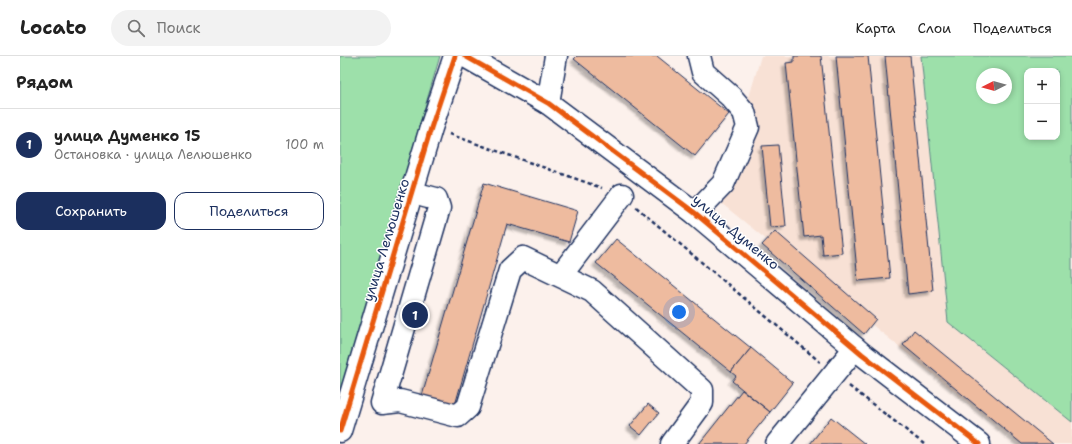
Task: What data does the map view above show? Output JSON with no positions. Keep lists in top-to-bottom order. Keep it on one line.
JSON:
{"streets":{"street":["улица Думенко","улица Лелюшенко"]},"north":"left","page":{"header":"Locato","search":"Поиск","nav":["Карта","Слои","Поделиться"],"heading":"Рядом","map_buttons":["+","−"],"list":[{"mark":"1","name":"улица Думенко 15","note":"Остановка · улица Лелюшенко","value":"100 m"}],"buttons":["Сохранить","Поделиться"],"pins":"1"}}
